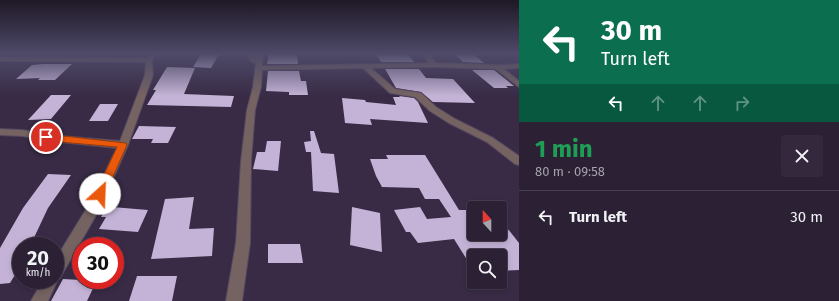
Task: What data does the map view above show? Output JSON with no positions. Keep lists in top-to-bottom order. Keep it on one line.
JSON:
{"north":"top","page":{"turn":["30 m","Turn left"],"heading":["1 min","80 m · 09:58"],"list":[{"name":"Turn left","value":"30 m"}],"speed":"20 km/h","limit":"30"}}
